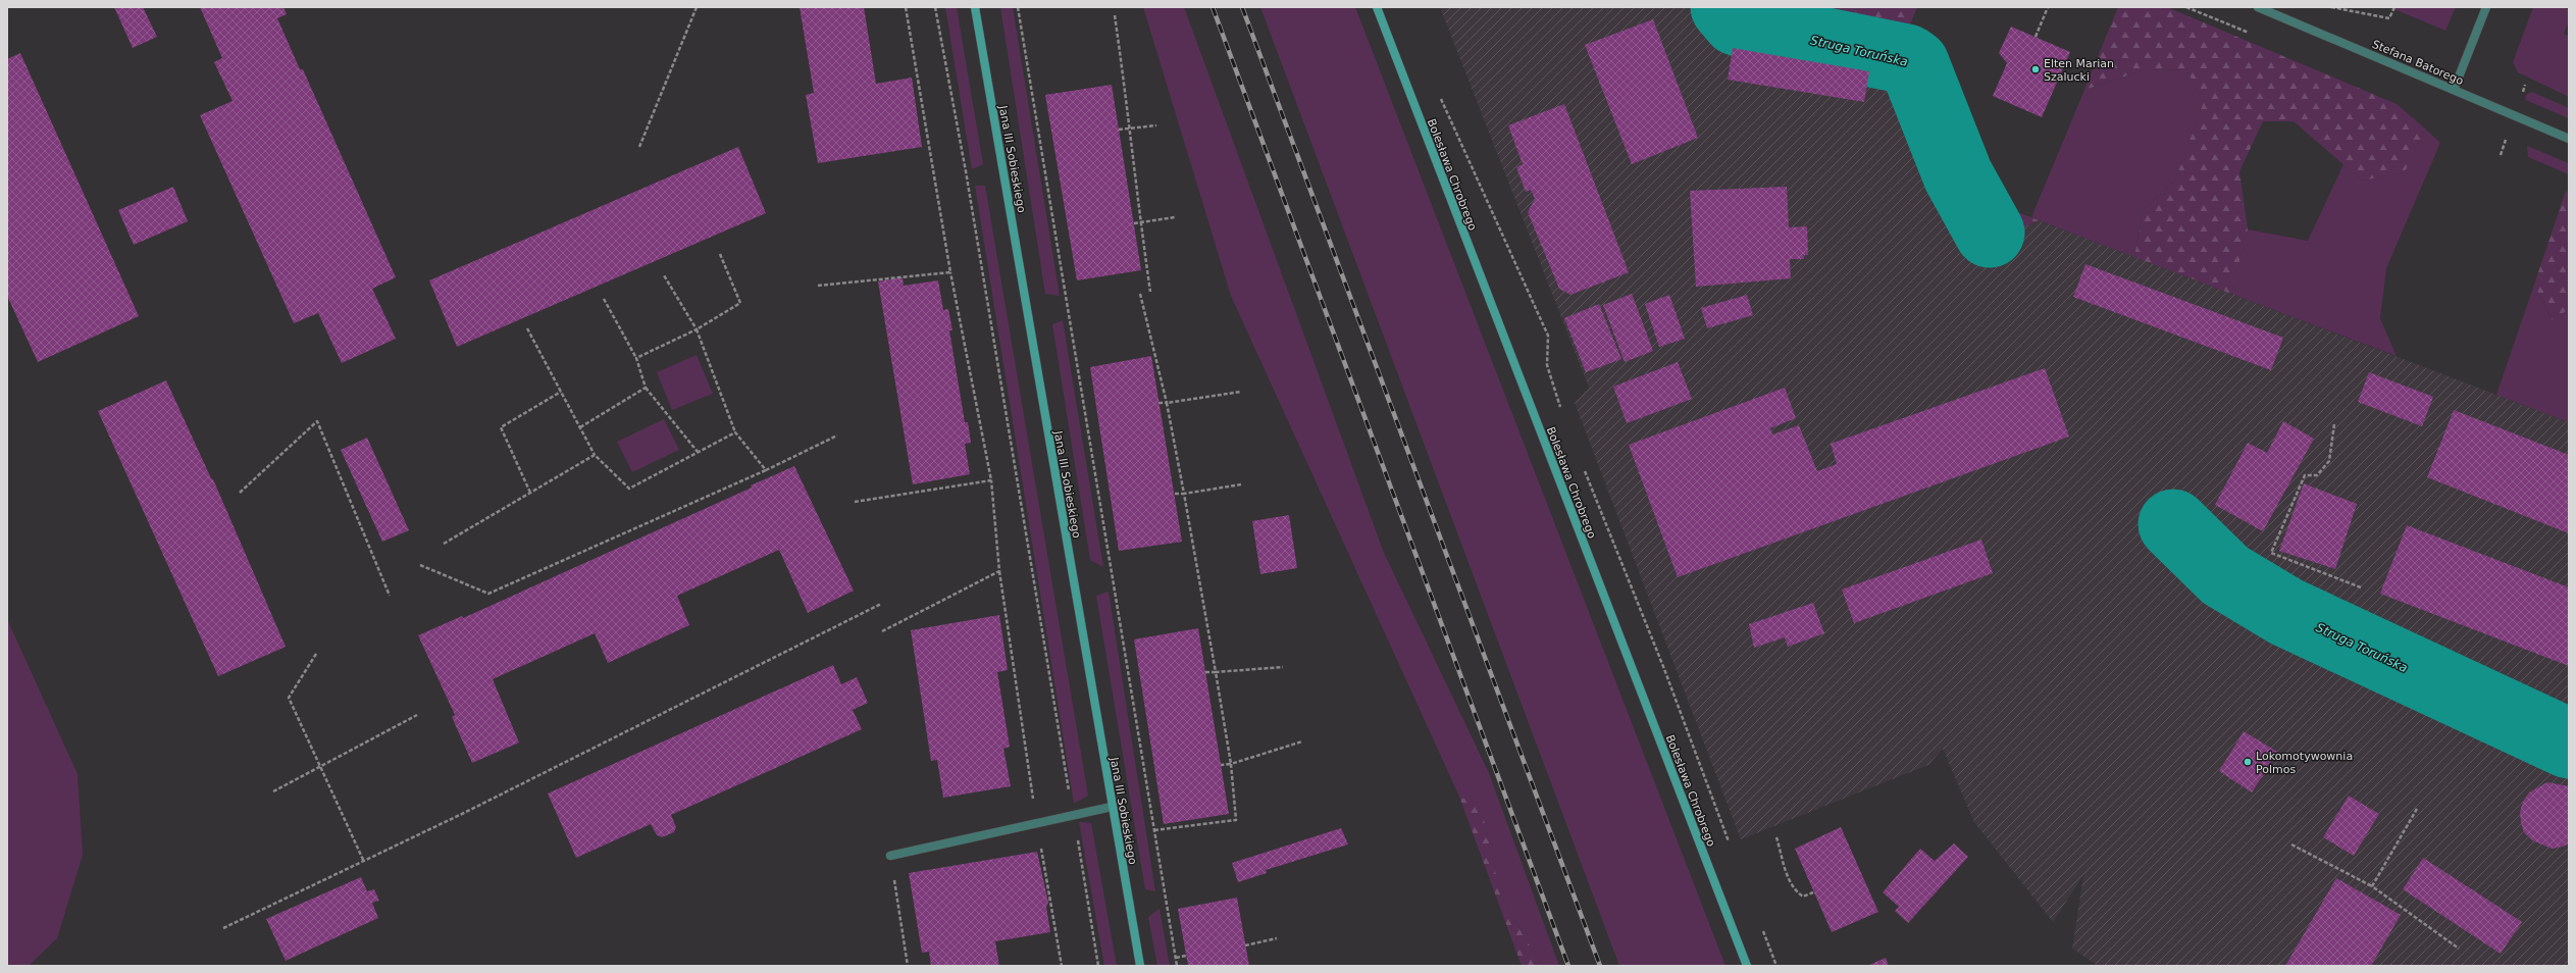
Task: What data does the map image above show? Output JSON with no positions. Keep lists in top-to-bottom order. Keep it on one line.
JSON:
{"streets":{"street":["Stefana Batorego","Jana III Sobieskiego","Bolesława Chrobrego"]},"water":["Struga Toruńska"],"places":["Elten Marian Szalucki","Lokomotywownia Polmos"]}
